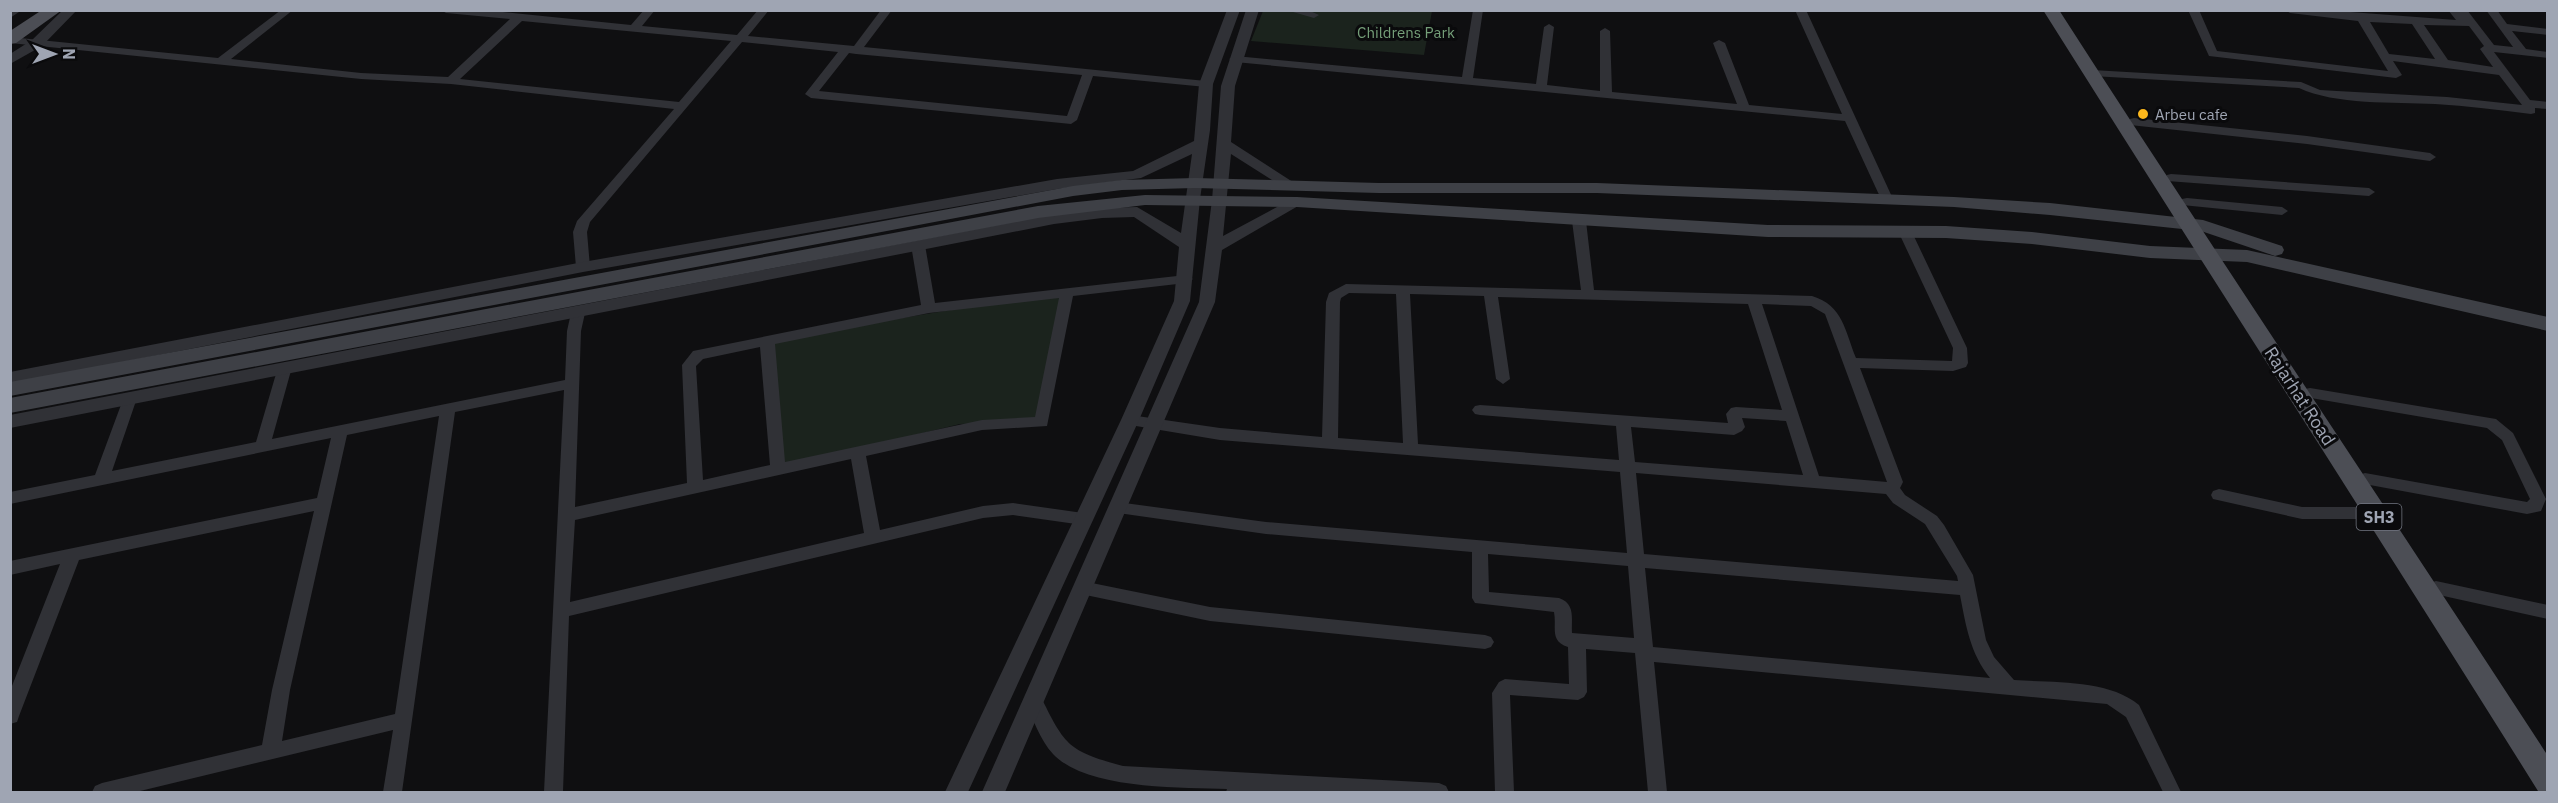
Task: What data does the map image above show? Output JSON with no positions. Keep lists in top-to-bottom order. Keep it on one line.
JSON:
{"streets":{"main road":["Rajarhat Road","SH3"]},"parks":["Childrens Park"],"places":["Arbeu cafe"],"north":"right"}
